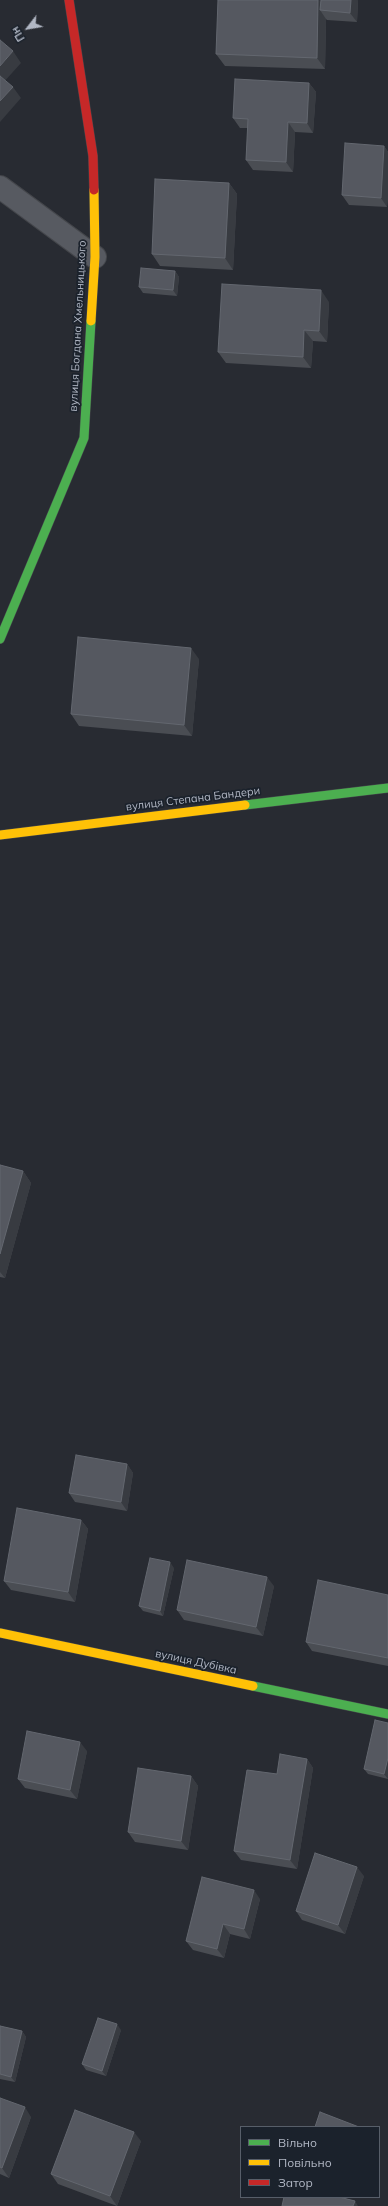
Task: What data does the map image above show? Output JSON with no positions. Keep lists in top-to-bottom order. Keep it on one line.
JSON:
{"streets":{"street":["вулиця Богдана Хмельницького","вулиця Степана Бандери","вулиця Дубівка"]},"legend":["Вільно","Повільно","Затор"],"north":"bottom left"}
